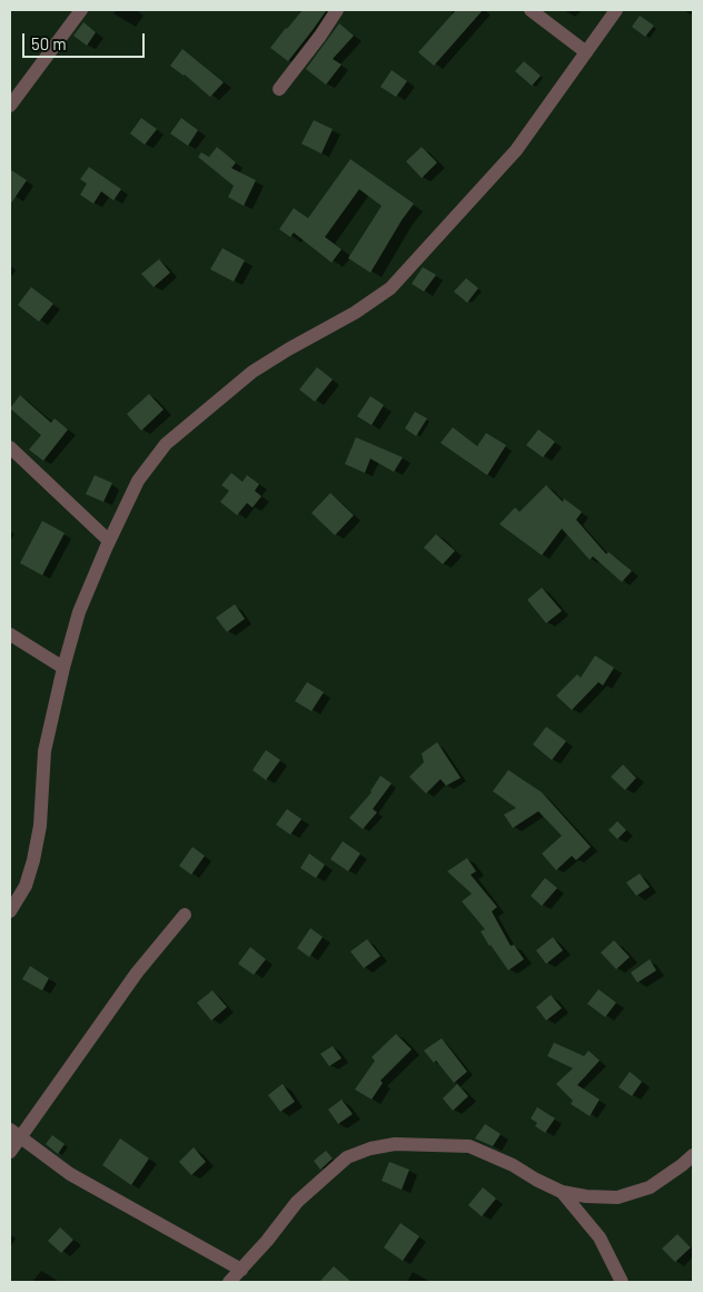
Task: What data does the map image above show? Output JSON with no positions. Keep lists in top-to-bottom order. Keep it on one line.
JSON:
{"scale_bar":"50 m"}
